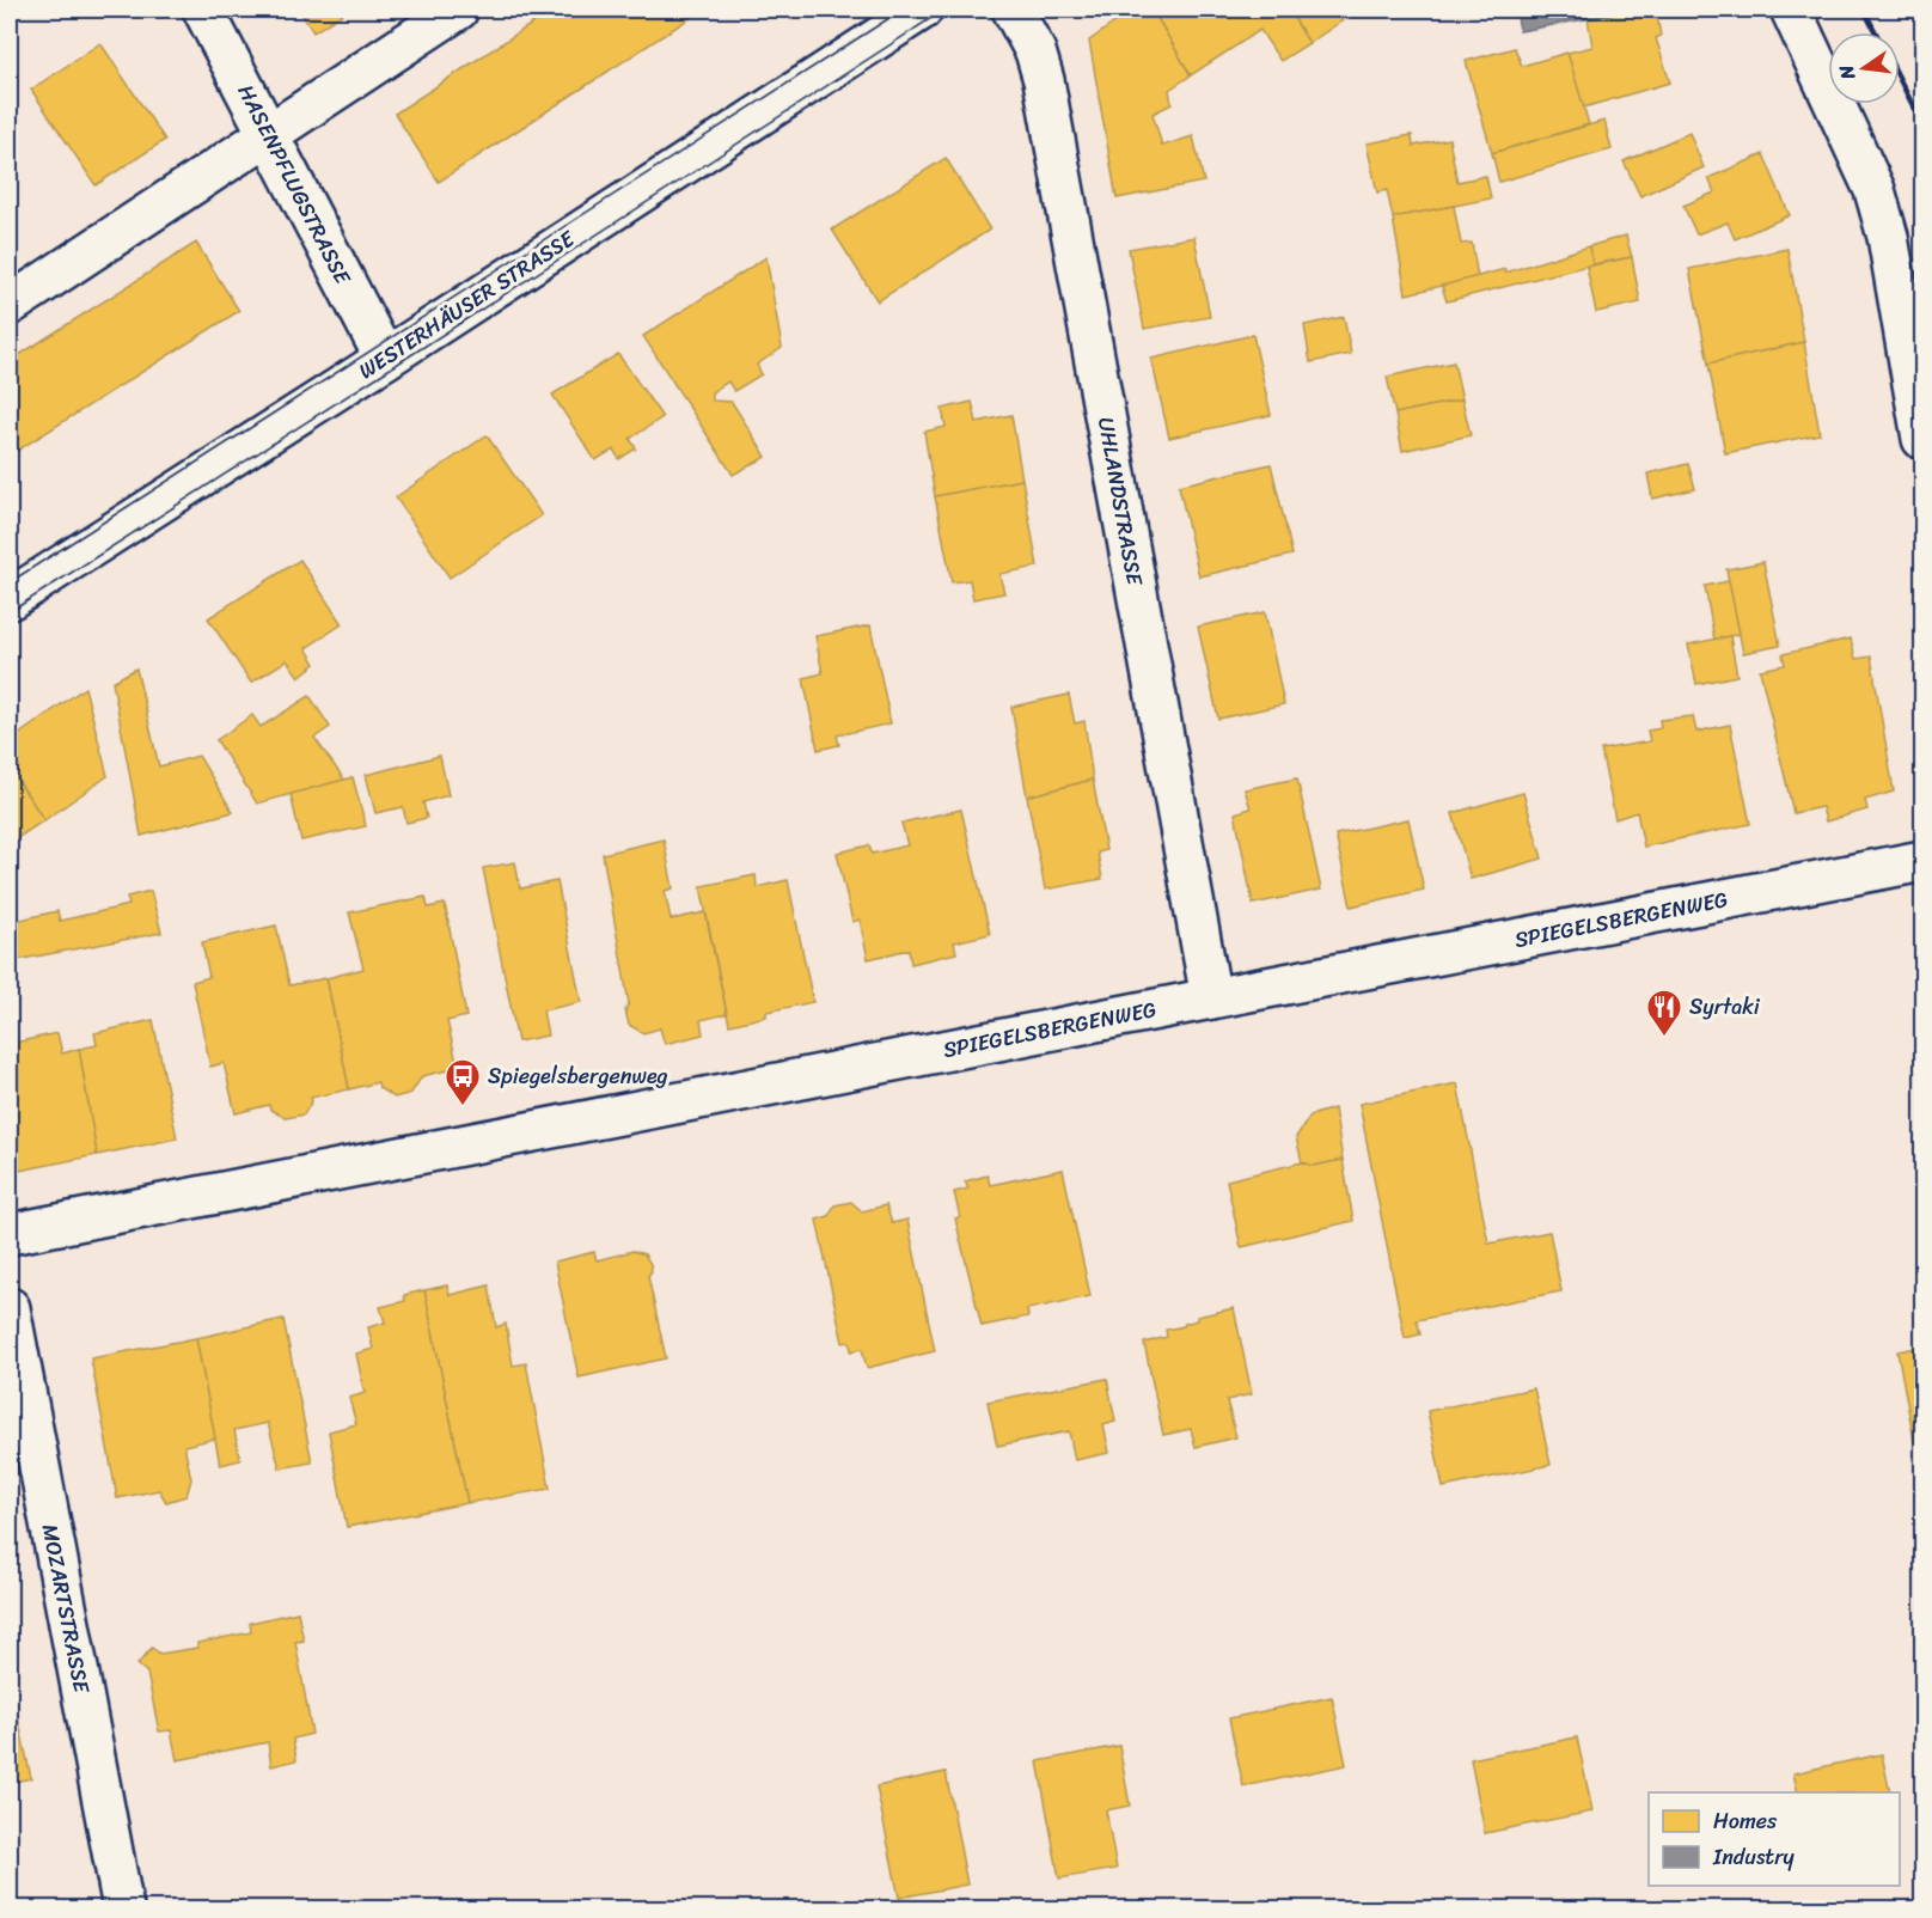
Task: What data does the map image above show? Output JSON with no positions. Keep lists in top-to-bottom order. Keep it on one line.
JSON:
{"streets":{"street":["HASENPFLUGSTRASSE","WESTERHÄUSER STRASSE","UHLANDSTRASSE","SPIEGELSBERGENWEG","MOZARTSTRASSE"]},"crossings":[["HASENPFLUGSTRASSE","WESTERHÄUSER STRASSE"],["UHLANDSTRASSE","SPIEGELSBERGENWEG"]],"places":{"restaurant":["Syrtaki"],"bus stop":["Spiegelsbergenweg"]},"legend":["Homes","Industry"],"north":"left"}
